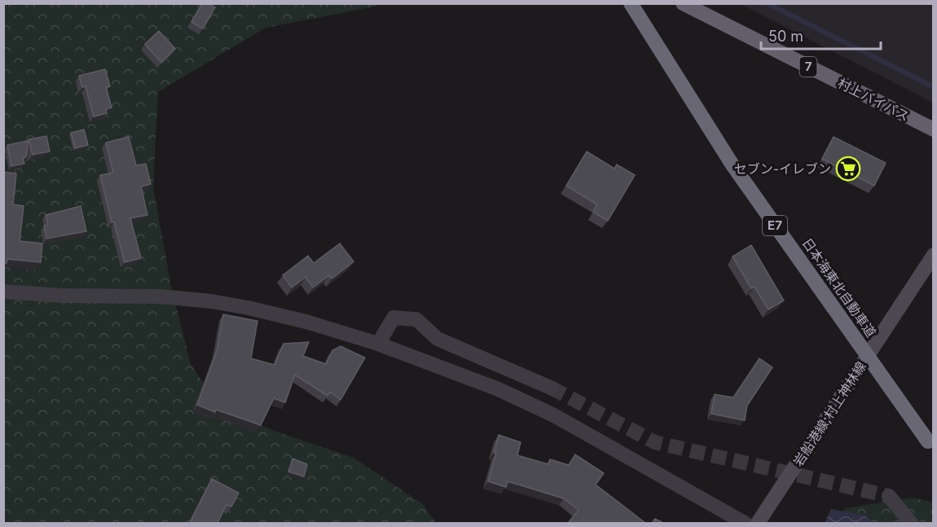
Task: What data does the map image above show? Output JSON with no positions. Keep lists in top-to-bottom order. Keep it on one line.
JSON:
{"streets":{"highway":["7","村上バイパス","E7","日本海東北自動車道"],"main road":["岩船港線;村上神林線"]},"places":{"supermarket":["セブン-イレブン"]},"scale_bar":"50 m"}
